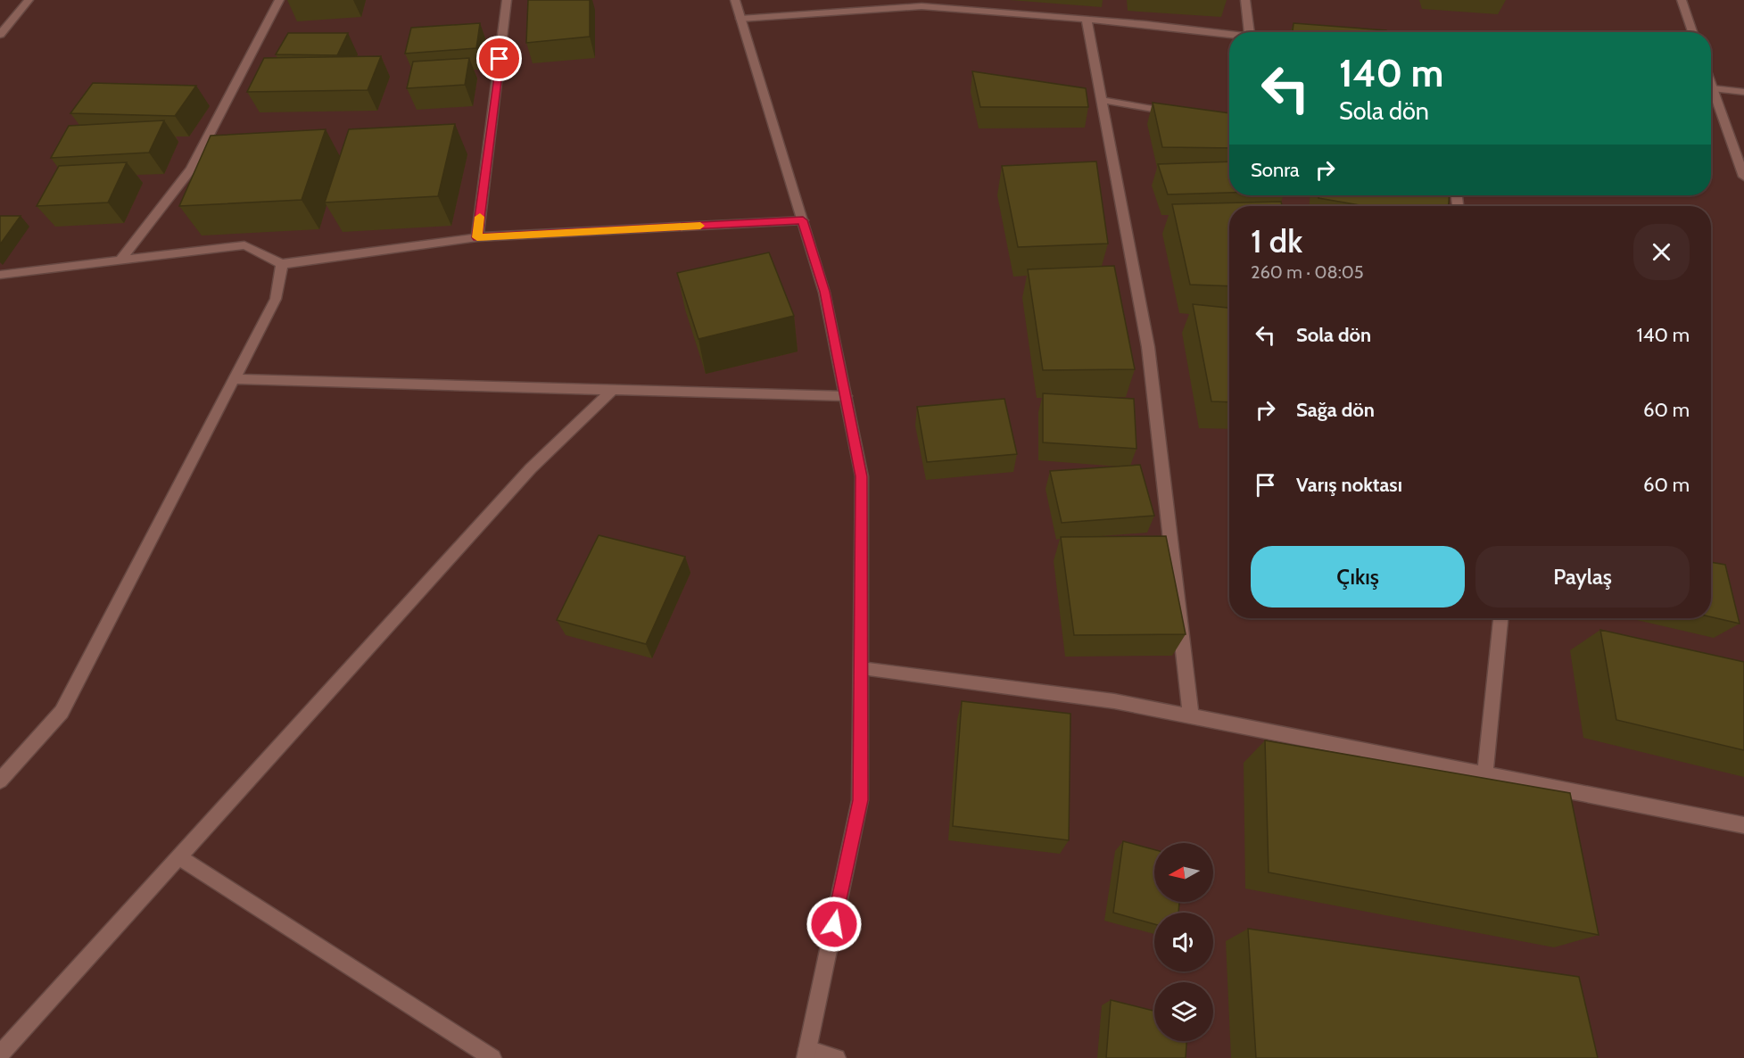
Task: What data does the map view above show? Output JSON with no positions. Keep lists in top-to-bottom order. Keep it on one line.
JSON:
{"north":"left","page":{"turn":["140 m","Sola dön"],"then":"Sonra","heading":["1 dk","260 m · 08:05"],"list":[{"name":"Sola dön","value":"140 m"},{"name":"Sağa dön","value":"60 m"},{"name":"Varış noktası","value":"60 m"}],"buttons":["Çıkış","Paylaş"]}}
